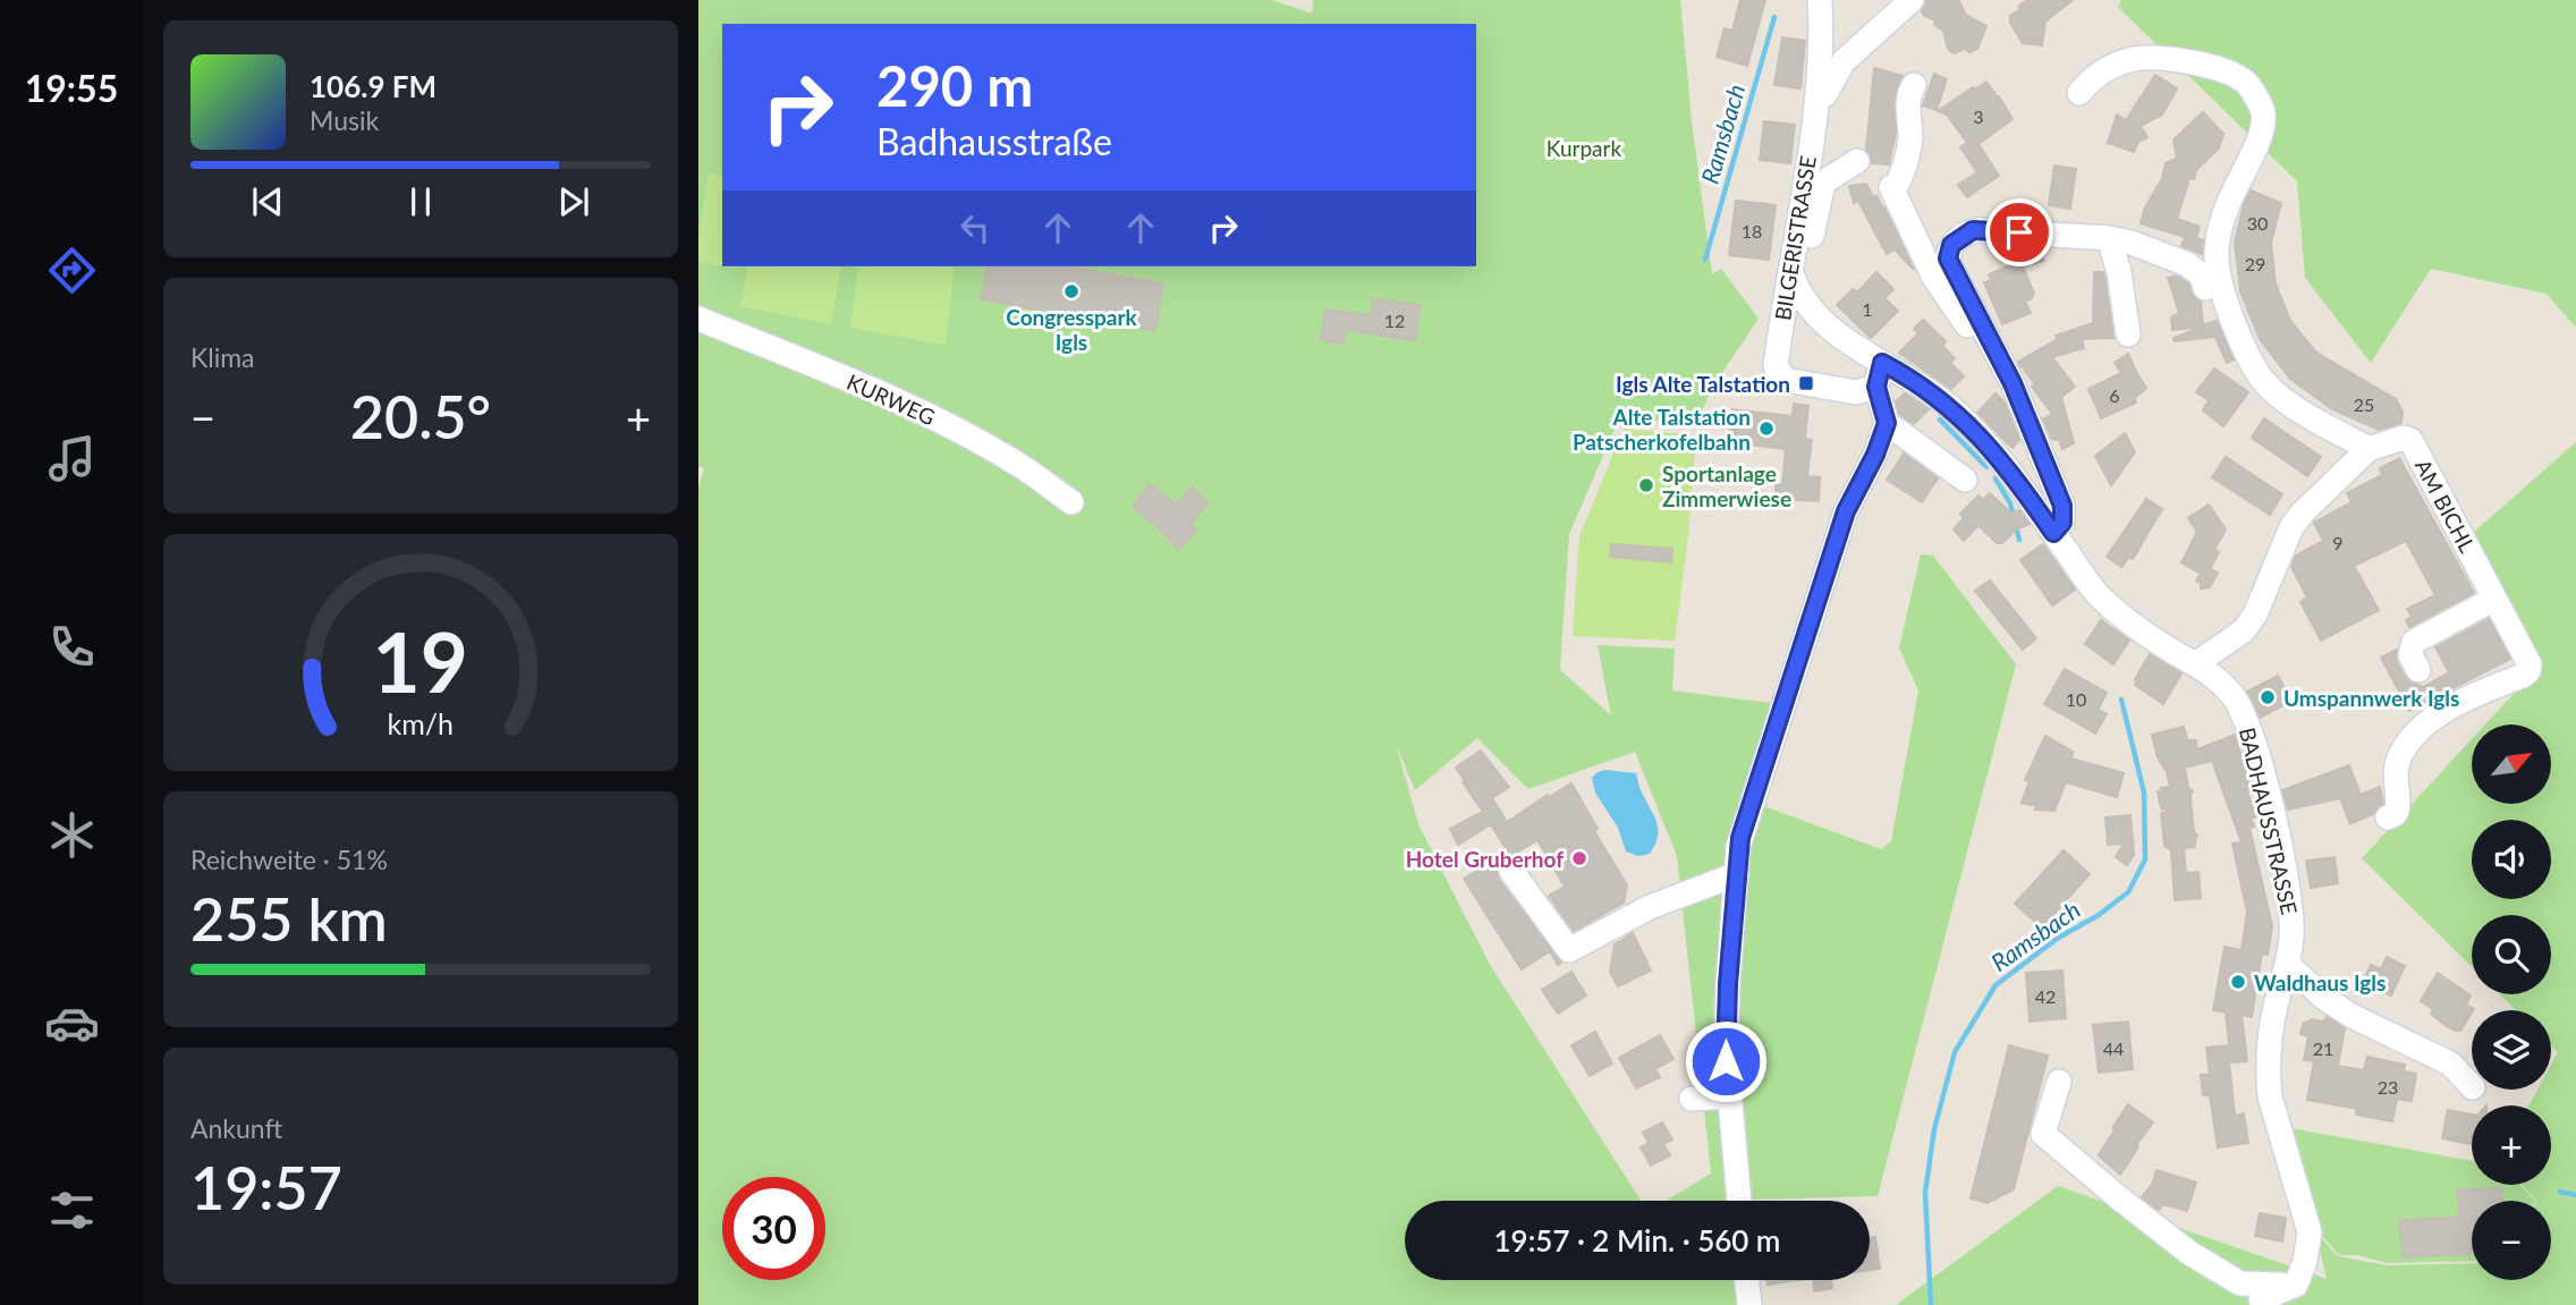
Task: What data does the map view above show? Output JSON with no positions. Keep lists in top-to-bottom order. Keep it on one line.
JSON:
{"streets":{"street":["BILGERISTRASSE","KURWEG","AM BICHL","BADHAUSSTRASSE"]},"crossings":[["BILGERISTRASSE","BADHAUSSTRASSE"],["AM BICHL","BADHAUSSTRASSE"]],"water":["Ramsbach"],"parks":["Kurpark"],"places":{"other":["Congresspark Igls","Alte Talstation Patscherkofelbahn","Sportanlage Zimmerwiese","Umspannwerk Igls","Hotel Gruberhof","Waldhaus Igls"],"transit":["Igls Alte Talstation"]},"house_numbers":["3","30","18","29","1","12","6","25","9","10","42","44","21","23"],"north":"top right","page":{"tabs":"19:55","turn":["290 m","Badhausstraße"],"song":["106.9 FM","Musik"],"tile":["Klima",["Reichweite · 51%","255 km"],["Ankunft","19:57"]],"heat":["−","20.5°","+"],"map_buttons":["+","−"],"limit":"30","trip":"19:57 · 2 Min. · 560 m","gauge":["19","km/h"]}}
